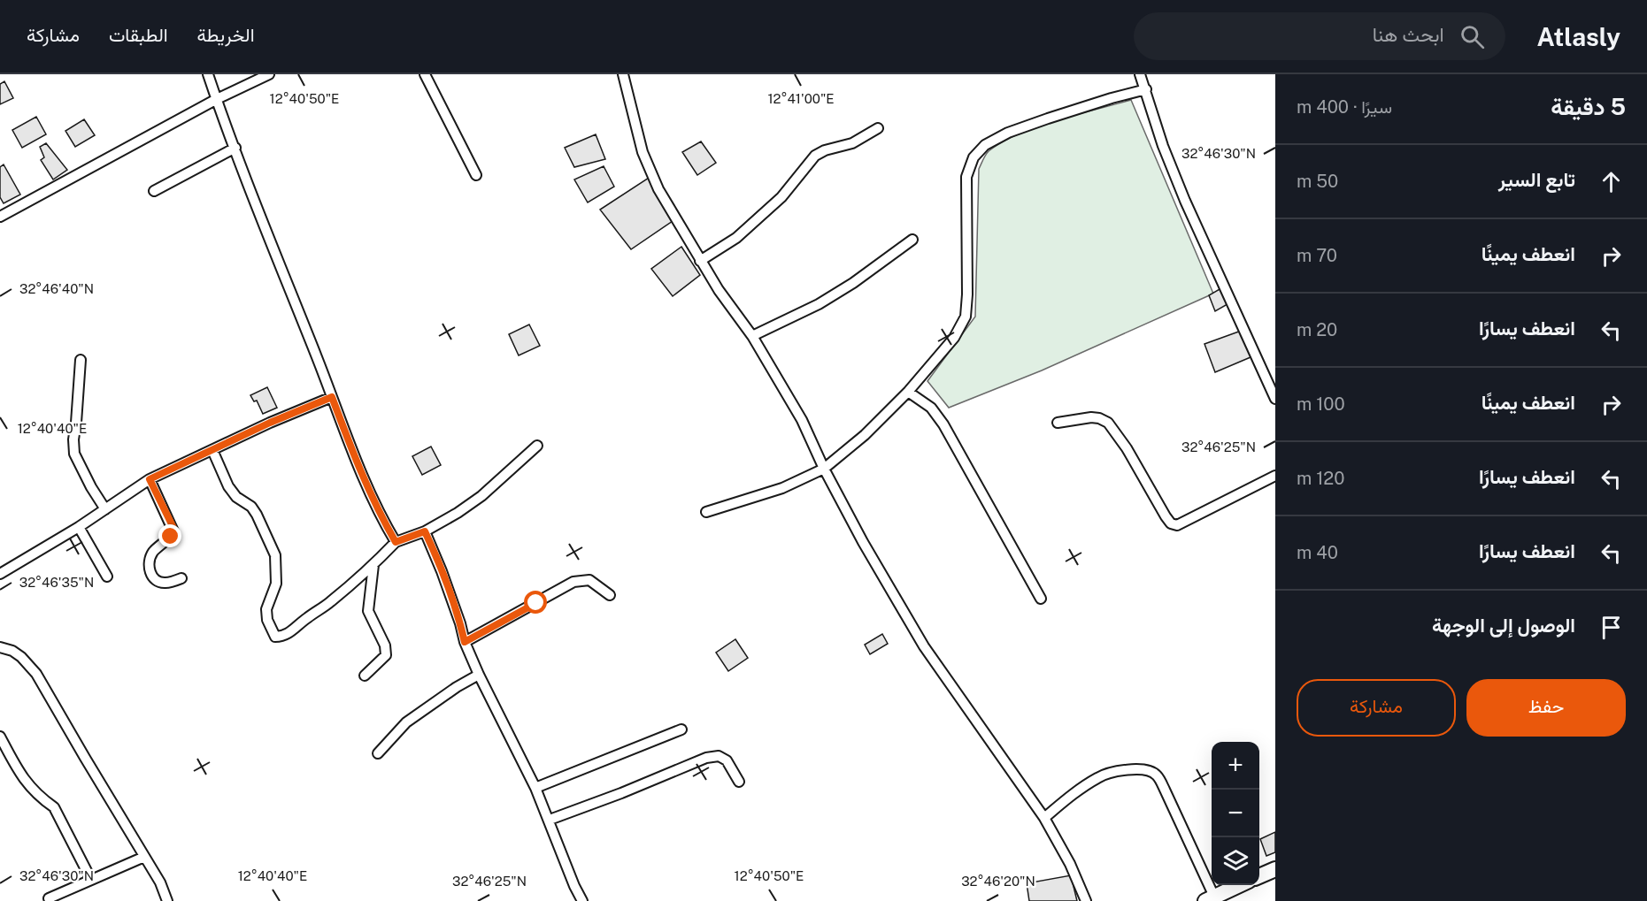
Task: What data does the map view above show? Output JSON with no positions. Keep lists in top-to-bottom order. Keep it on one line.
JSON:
{"page":{"header":"Atlasly","search":"ابحث هنا","nav":["الخريطة","الطبقات","مشاركة"],"heading":["5 دقيقة","سيرًا · 400 m"],"list":[["تابع السير","50 m"],["انعطف يمينًا","70 m"],["انعطف يسارًا","20 m"],["انعطف يمينًا","100 m"],["انعطف يسارًا","120 m"],["انعطف يسارًا","40 m"],"الوصول إلى الوجهة"],"buttons":["حفظ","مشاركة"],"map_buttons":["+","−"]},"coordinates":["12°40'50\"E","12°41'00\"E","32°46'30\"N","32°46'40\"N","12°40'40\"E","32°46'25\"N","32°46'35\"N","32°46'20\"N"]}
